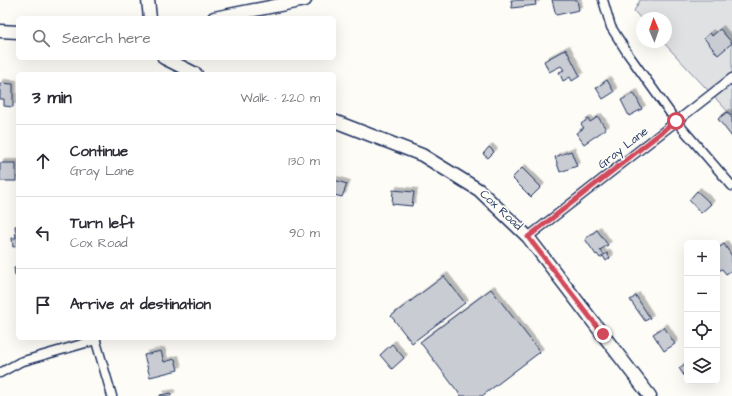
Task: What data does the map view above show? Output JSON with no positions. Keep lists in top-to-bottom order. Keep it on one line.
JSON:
{"streets":{"street":["Gray Lane","Cox Road"]},"crossings":[["Gray Lane","Cox Road"]],"north":"top","page":{"search":"Search here","heading":["3 min","Walk · 220 m"],"list":[["Continue","Gray Lane","130 m"],["Turn left","Cox Road","90 m"],"Arrive at destination"],"map_buttons":["+","−"]}}
